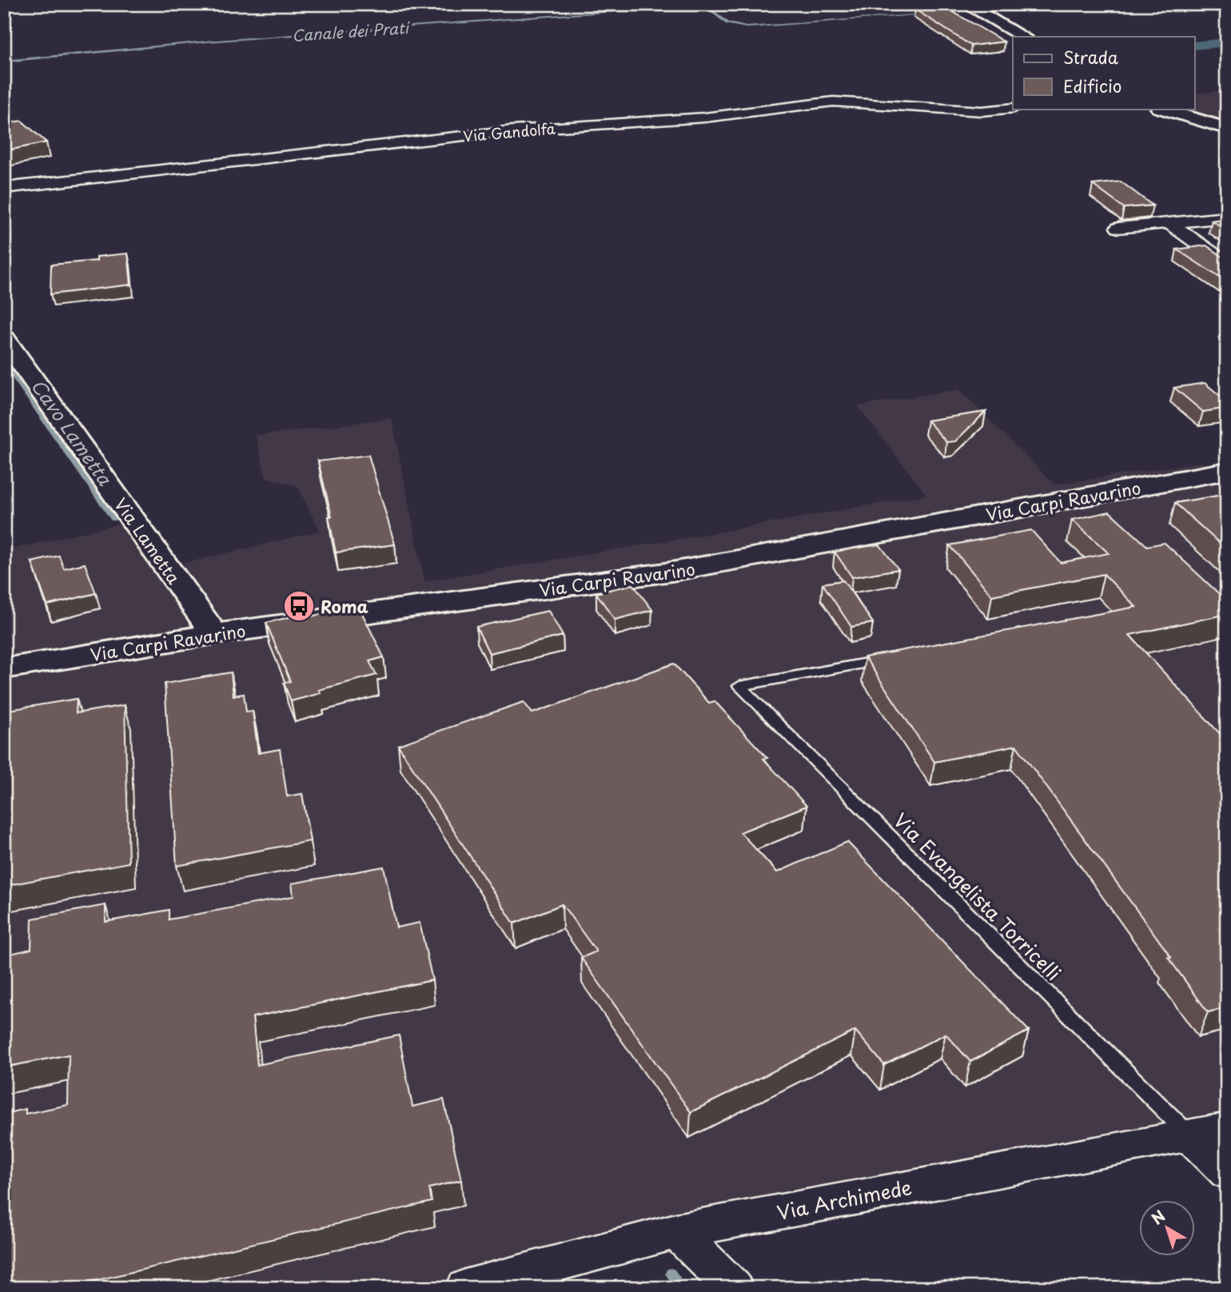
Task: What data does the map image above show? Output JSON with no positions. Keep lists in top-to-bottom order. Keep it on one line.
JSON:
{"streets":{"main road":["Via Carpi Ravarino","Via Lametta"],"street":["Via Gandolfa","Via Archimede"],"lane":["Via Evangelista Torricelli"]},"crossings":[["Via Carpi Ravarino","Via Lametta"],["Via Evangelista Torricelli","Via Archimede"]],"water":["Canale dei Prati","Cavo Lametta"],"places":{"bus stop":["Roma"]},"legend":["Strada","Edificio"],"north":"top left"}
